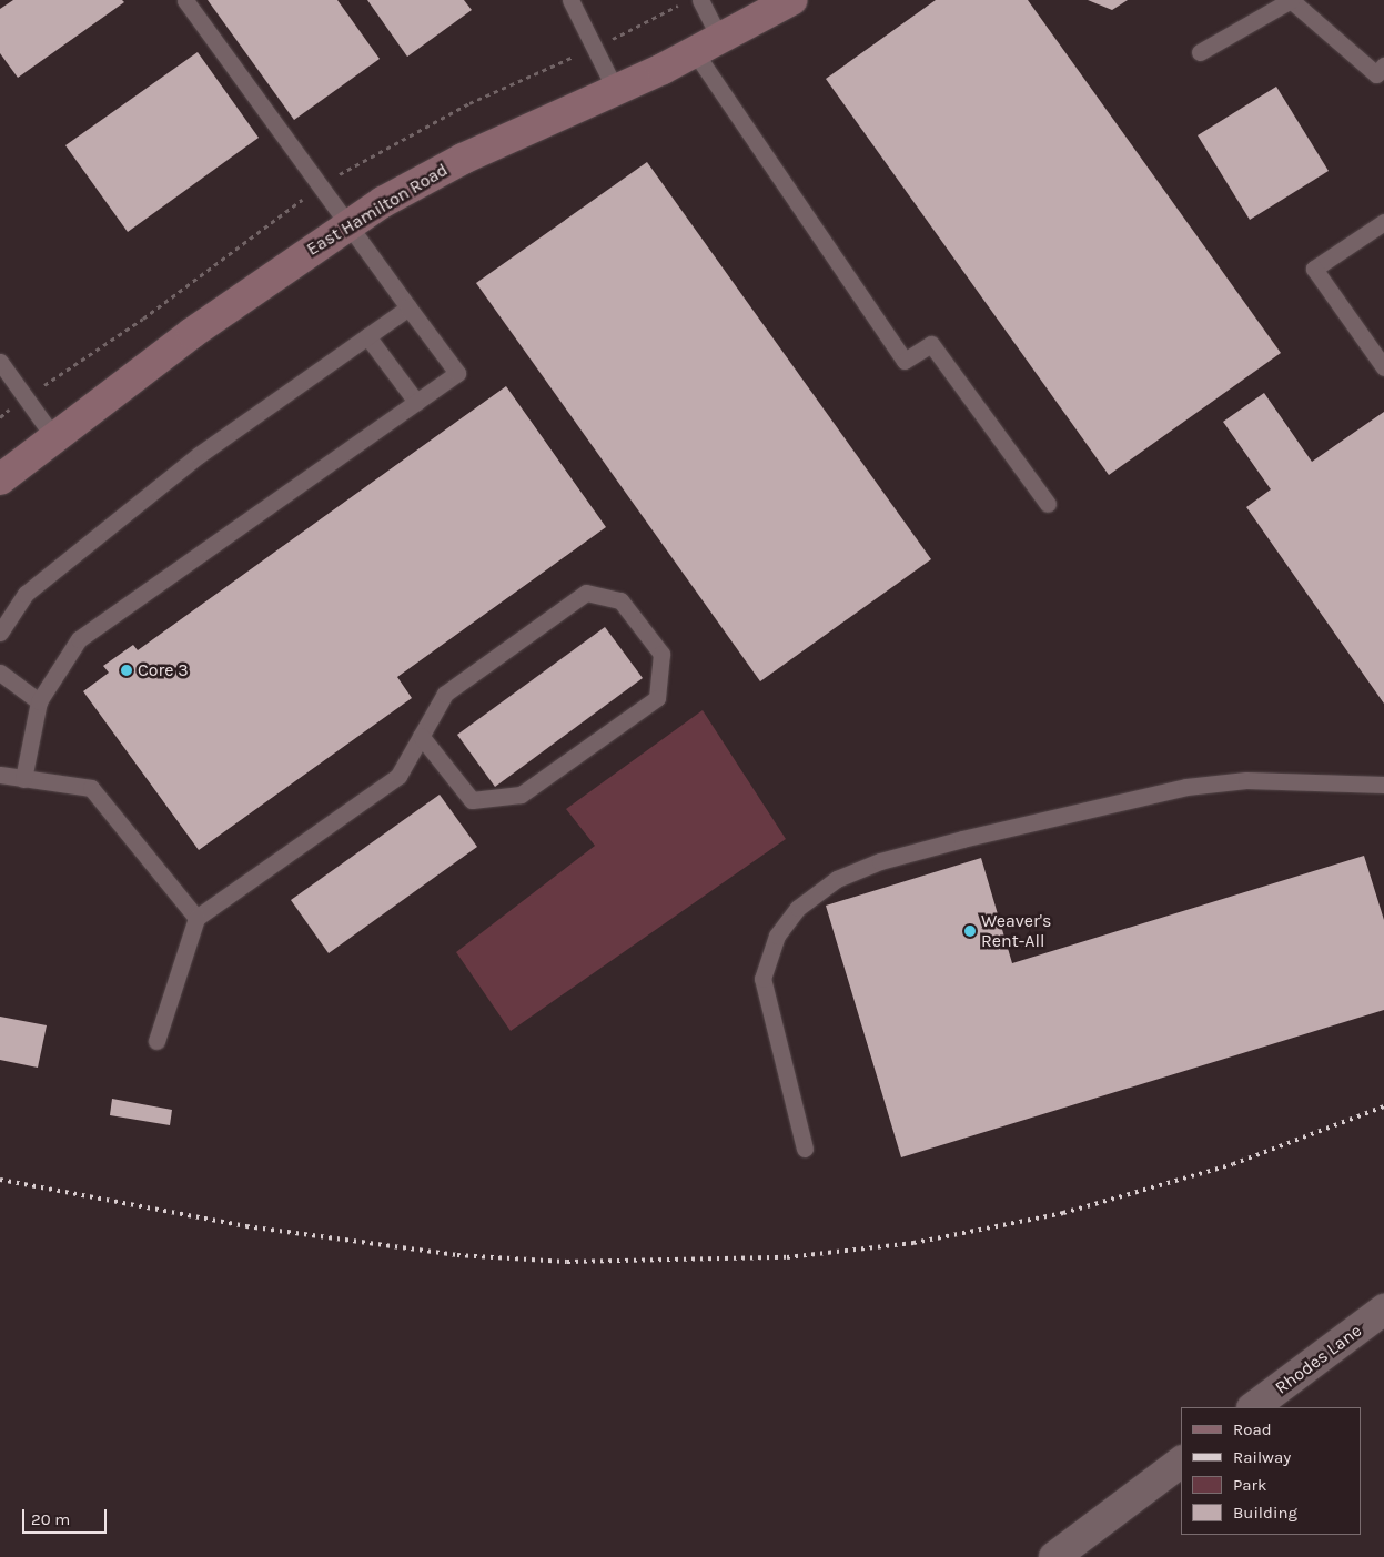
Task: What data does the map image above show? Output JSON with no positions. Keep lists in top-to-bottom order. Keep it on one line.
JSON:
{"streets":{"main road":["East Hamilton Road"],"street":["Rhodes Lane"]},"places":["Core 3","Weaver's Rent-All"],"legend":["Road","Railway","Park","Building"],"scale_bar":"20 m"}
